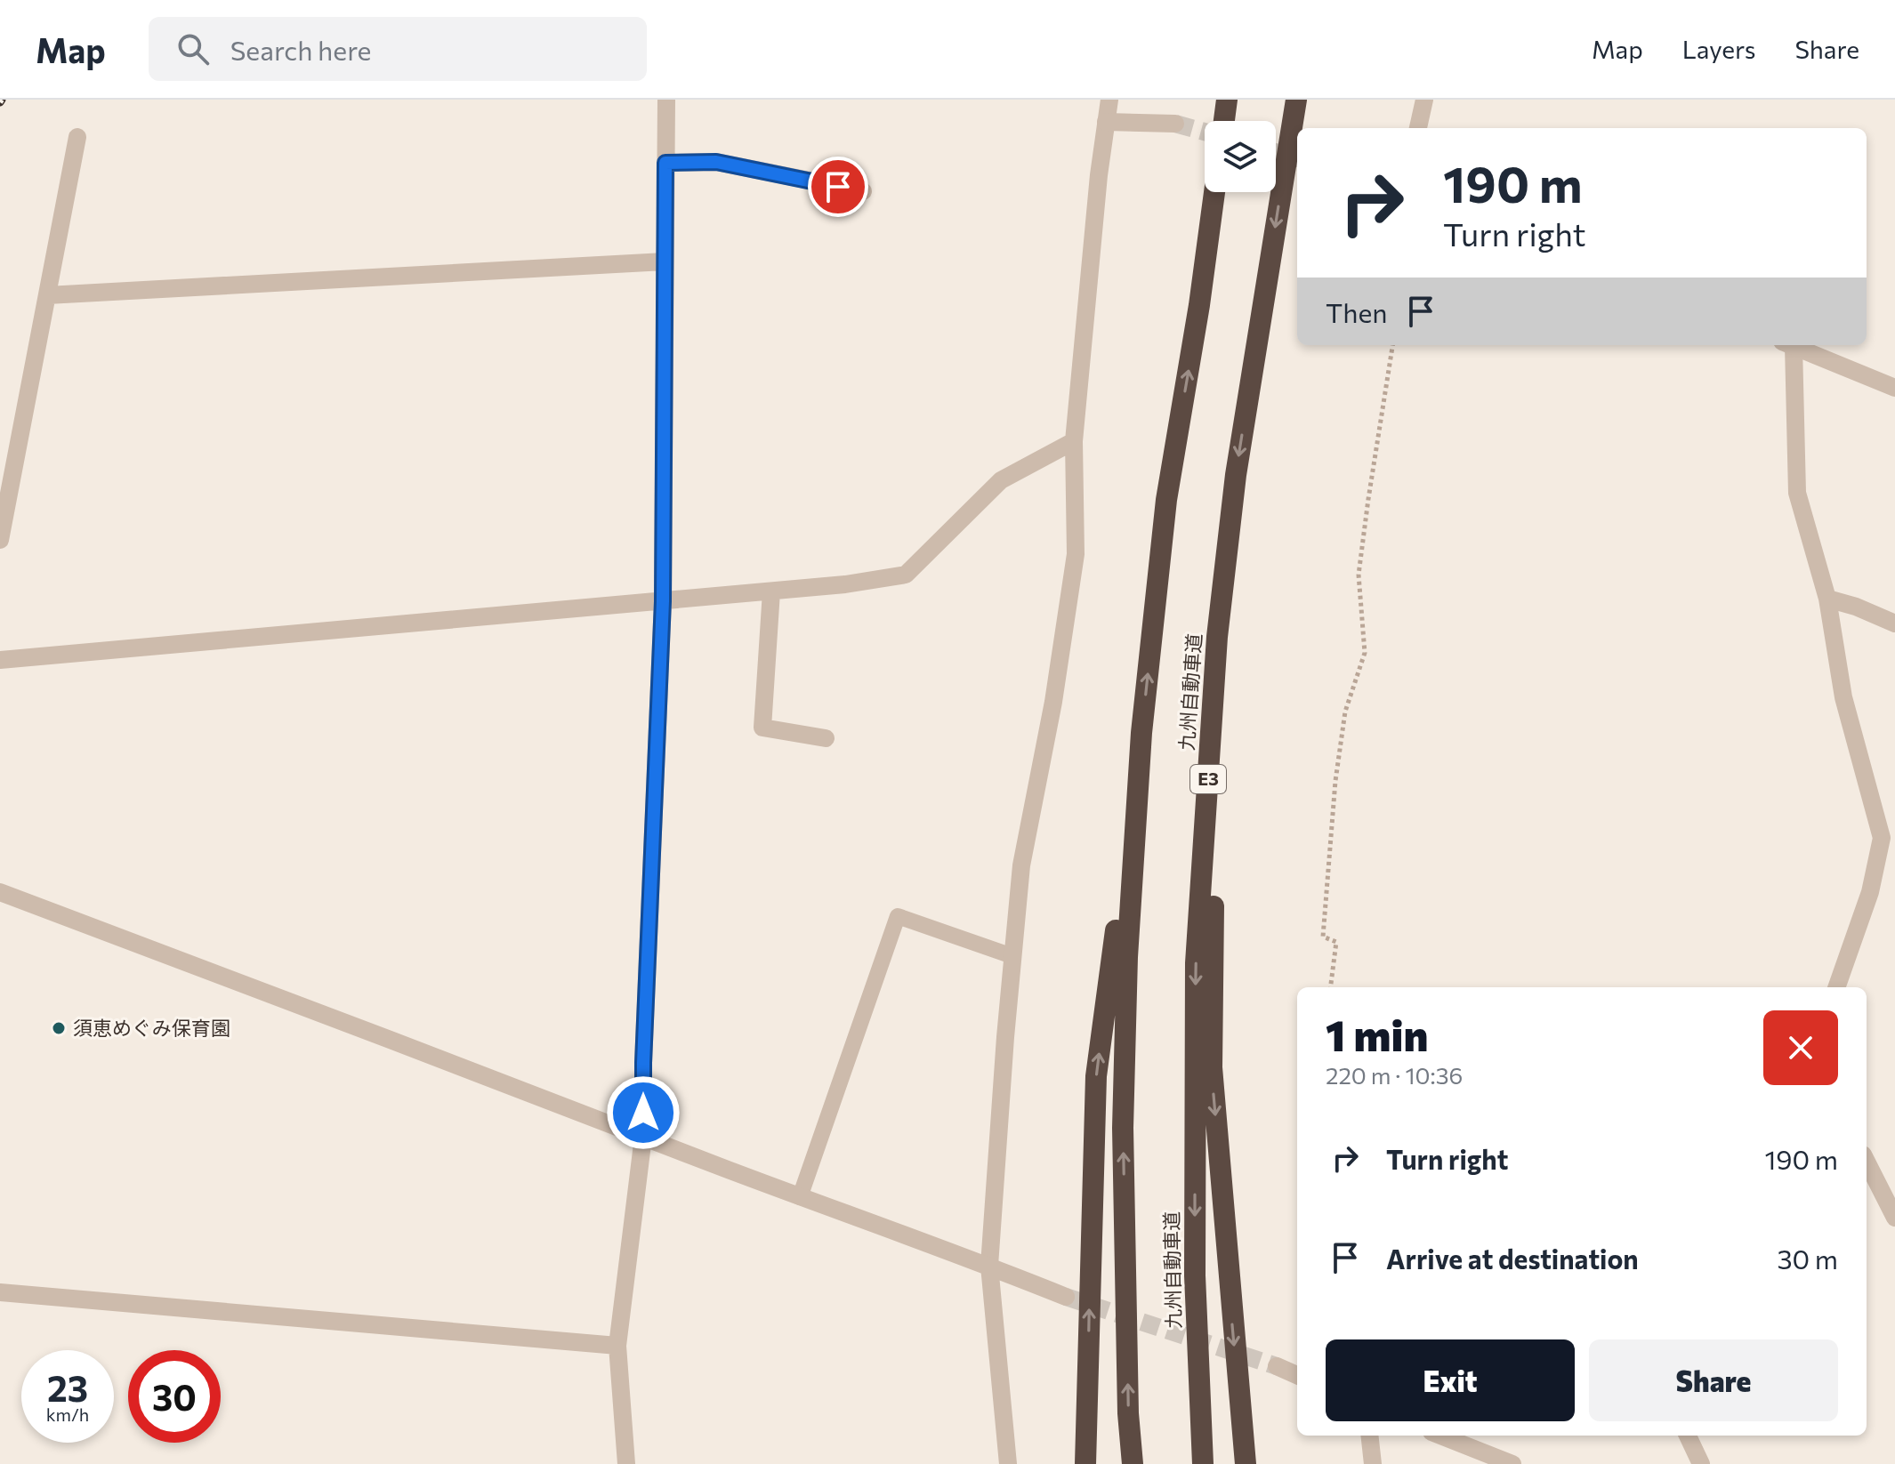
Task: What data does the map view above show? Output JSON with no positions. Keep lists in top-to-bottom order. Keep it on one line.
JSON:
{"streets":{"highway":["九州自動車道","E3"]},"places":["須恵めぐみ保育園"],"page":{"header":"Map","search":"Search here","nav":["Map","Layers","Share"],"turn":["190 m","Turn right"],"then":"Then","heading":["1 min","220 m · 10:36"],"list":[{"name":"Turn right","value":"190 m"},{"name":"Arrive at destination","value":"30 m"}],"buttons":["Exit","Share"],"speed":"23 km/h","limit":"30"}}
